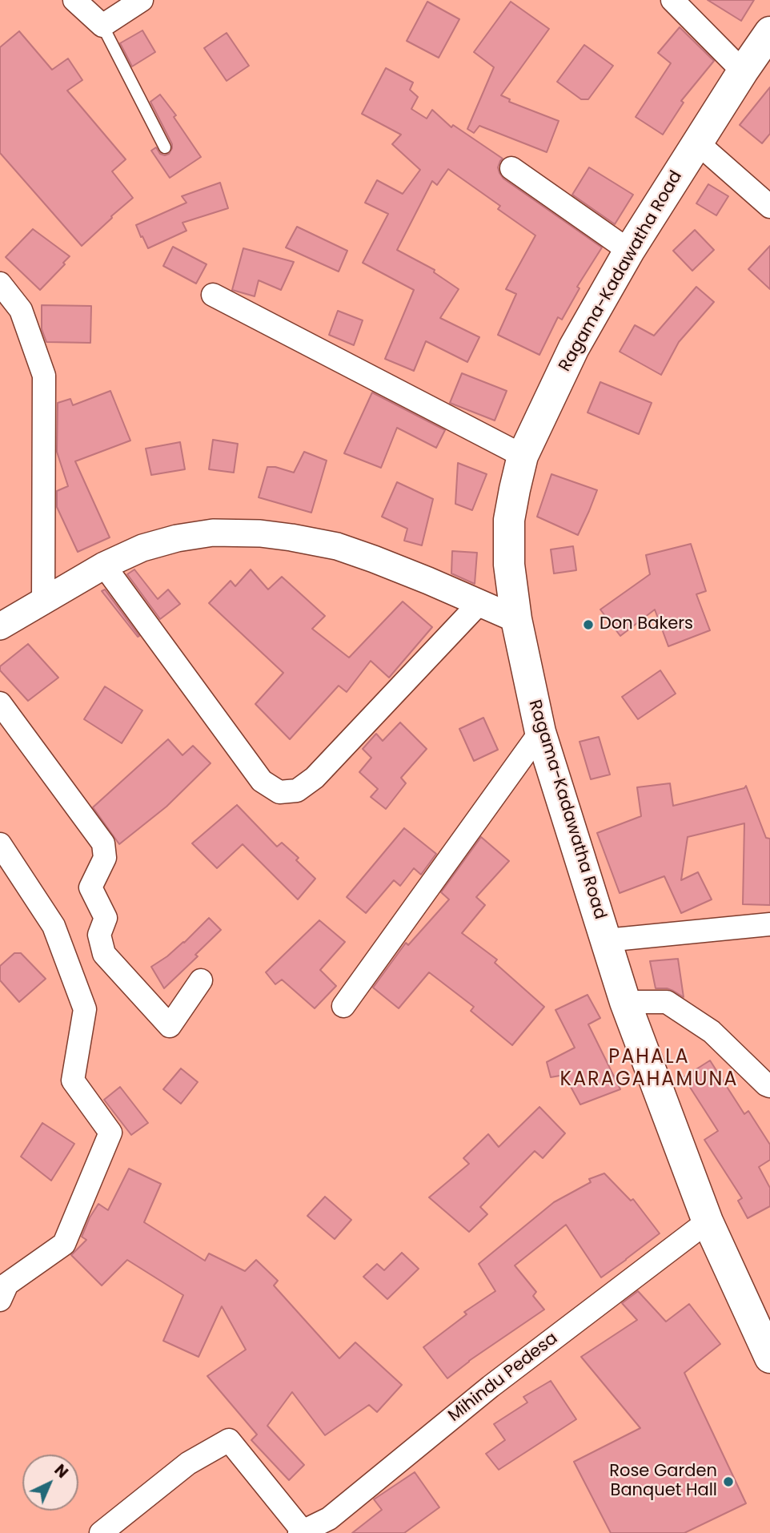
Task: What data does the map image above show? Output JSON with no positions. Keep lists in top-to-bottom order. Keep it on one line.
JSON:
{"streets":{"main road":["Ragama-Kadawatha Road"],"street":["Mihindu Pedesa"]},"crossings":[["Ragama-Kadawatha Road","Mihindu Pedesa"]],"districts":["PAHALA KARAGAHAMUNA"],"places":["Don Bakers","Rose Garden Banquet Hall"],"north":"top right"}
